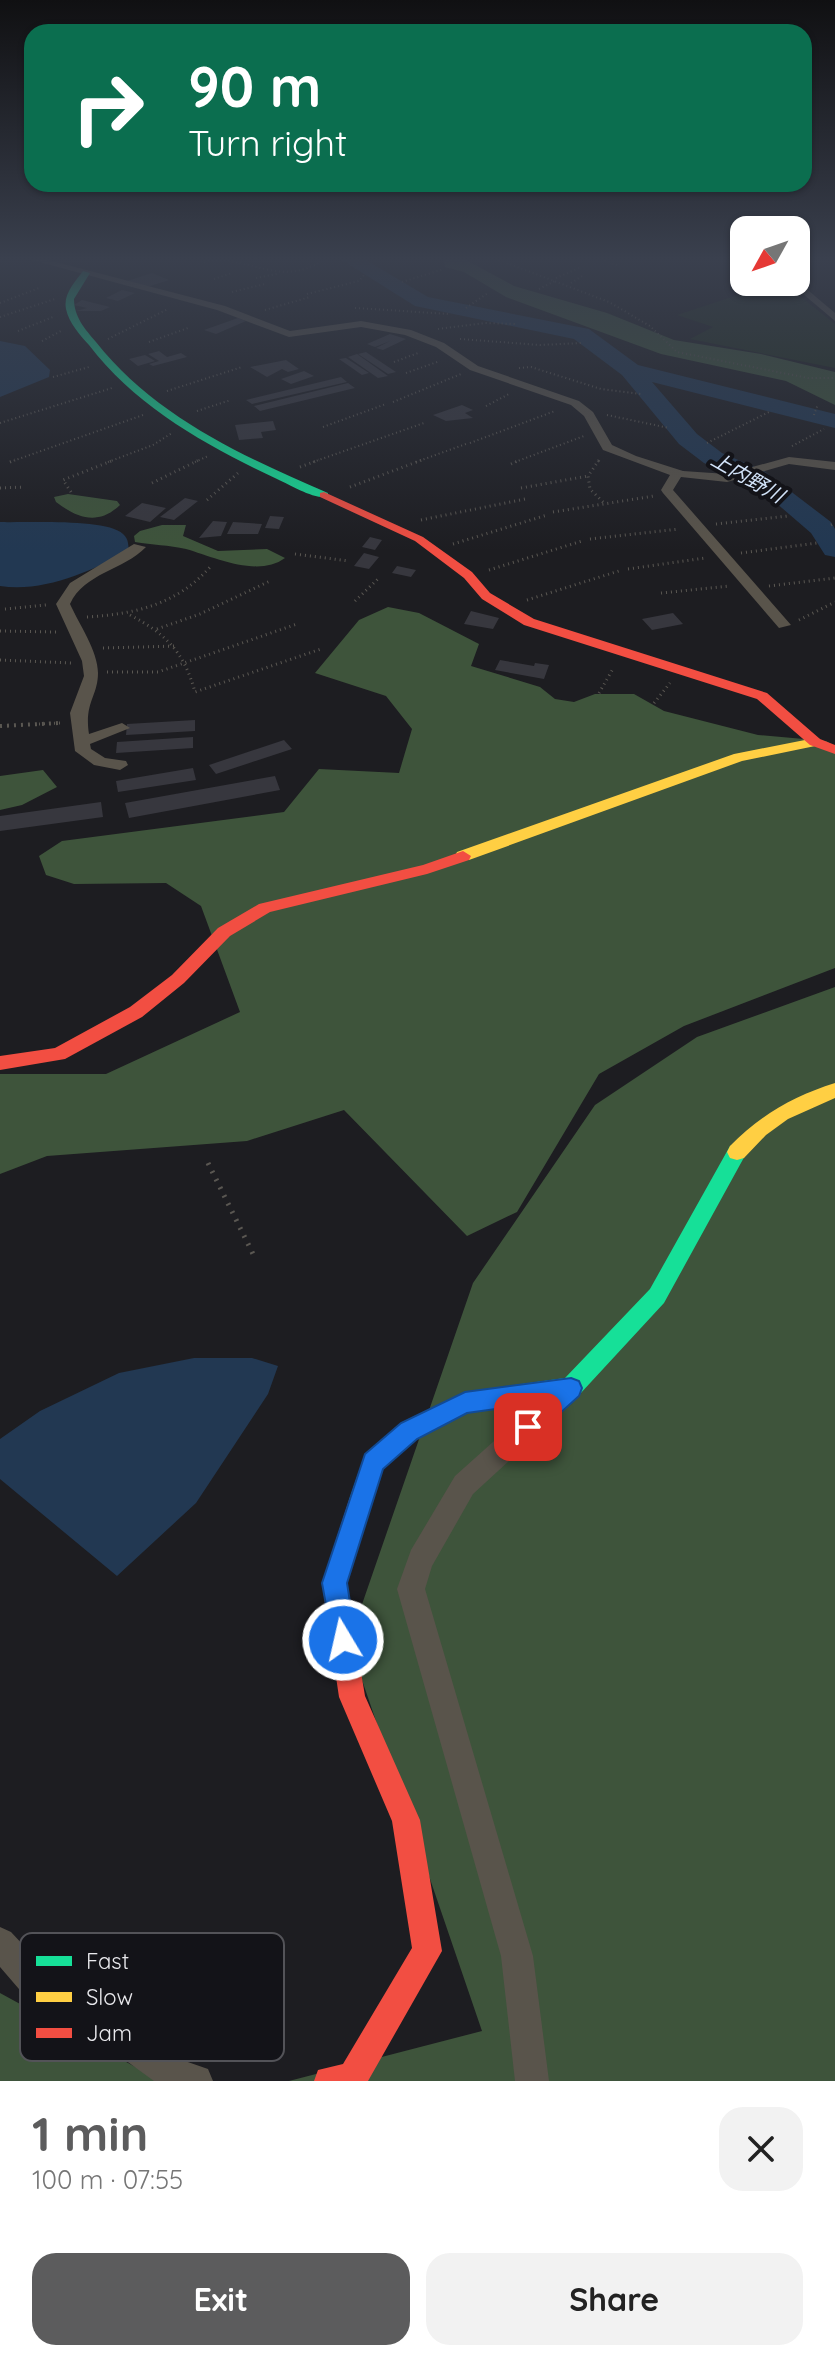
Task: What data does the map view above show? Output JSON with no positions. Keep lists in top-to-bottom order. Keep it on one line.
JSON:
{"water":["上内野川"],"legend":["Fast","Slow","Jam"],"north":"bottom left","page":{"turn":["90 m","Turn right"],"heading":["1 min","100 m · 07:55"],"buttons":["Exit","Share"]}}
